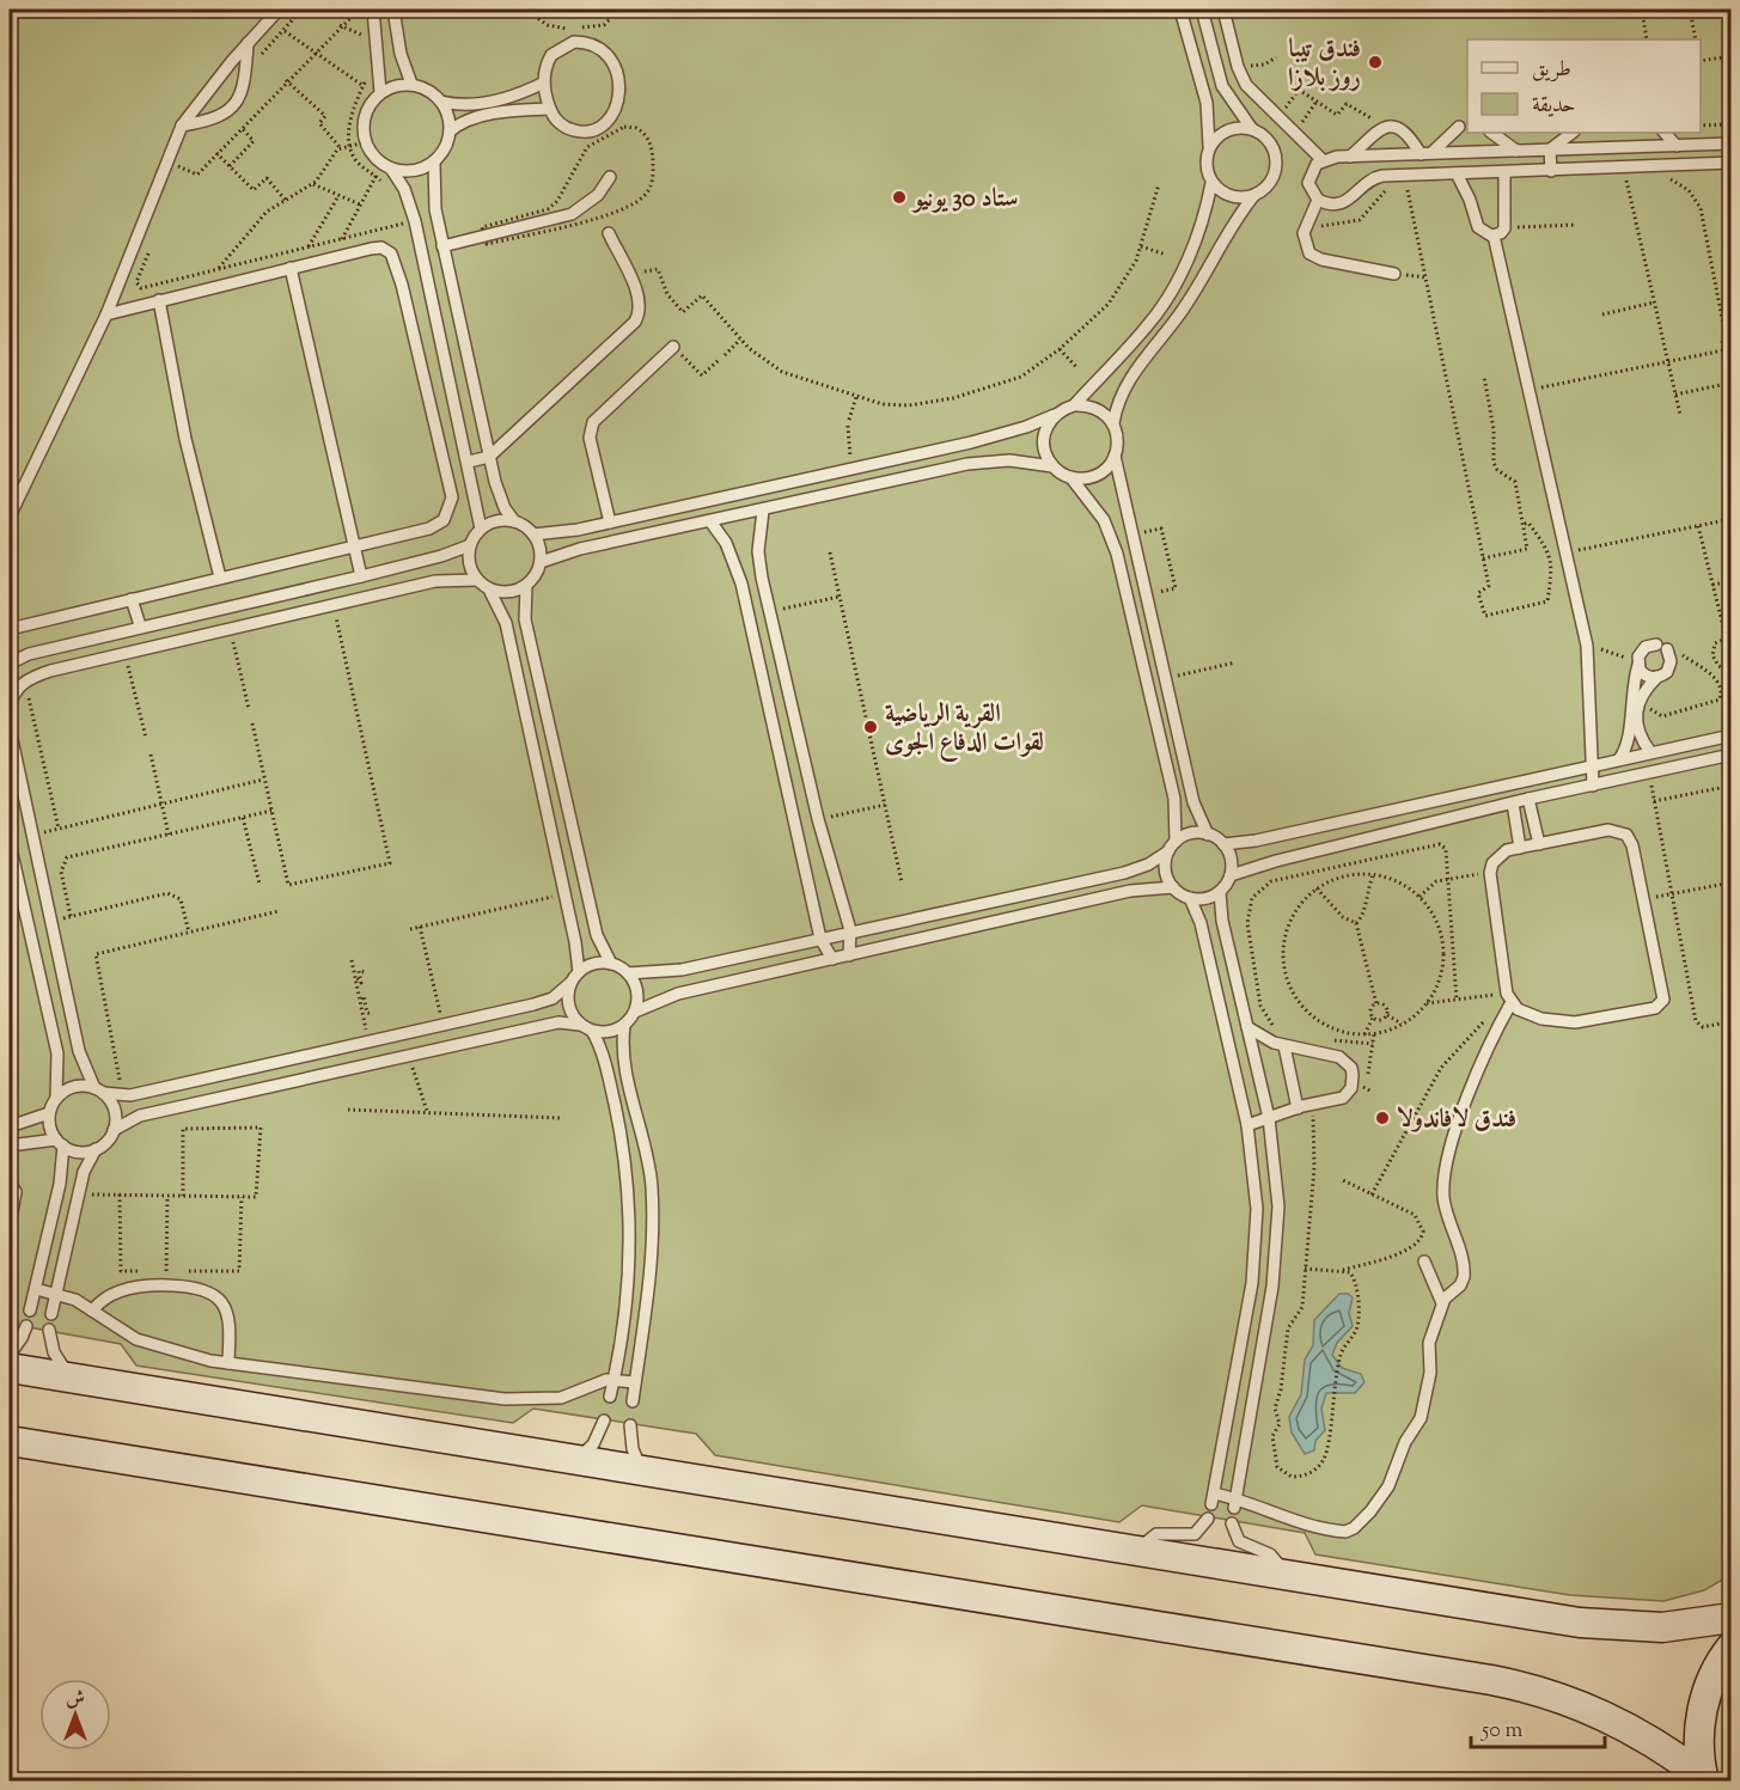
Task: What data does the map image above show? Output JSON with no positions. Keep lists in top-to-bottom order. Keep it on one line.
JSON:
{"places":["فندق تيبا روز بلازا","ستاد 30 يونيو","القرية الرياضية لقوات الدفاع الجوى","فندق لافاندولا"],"legend":["طريق","حديقة"],"scale_bar":"50 m","north":"top"}
